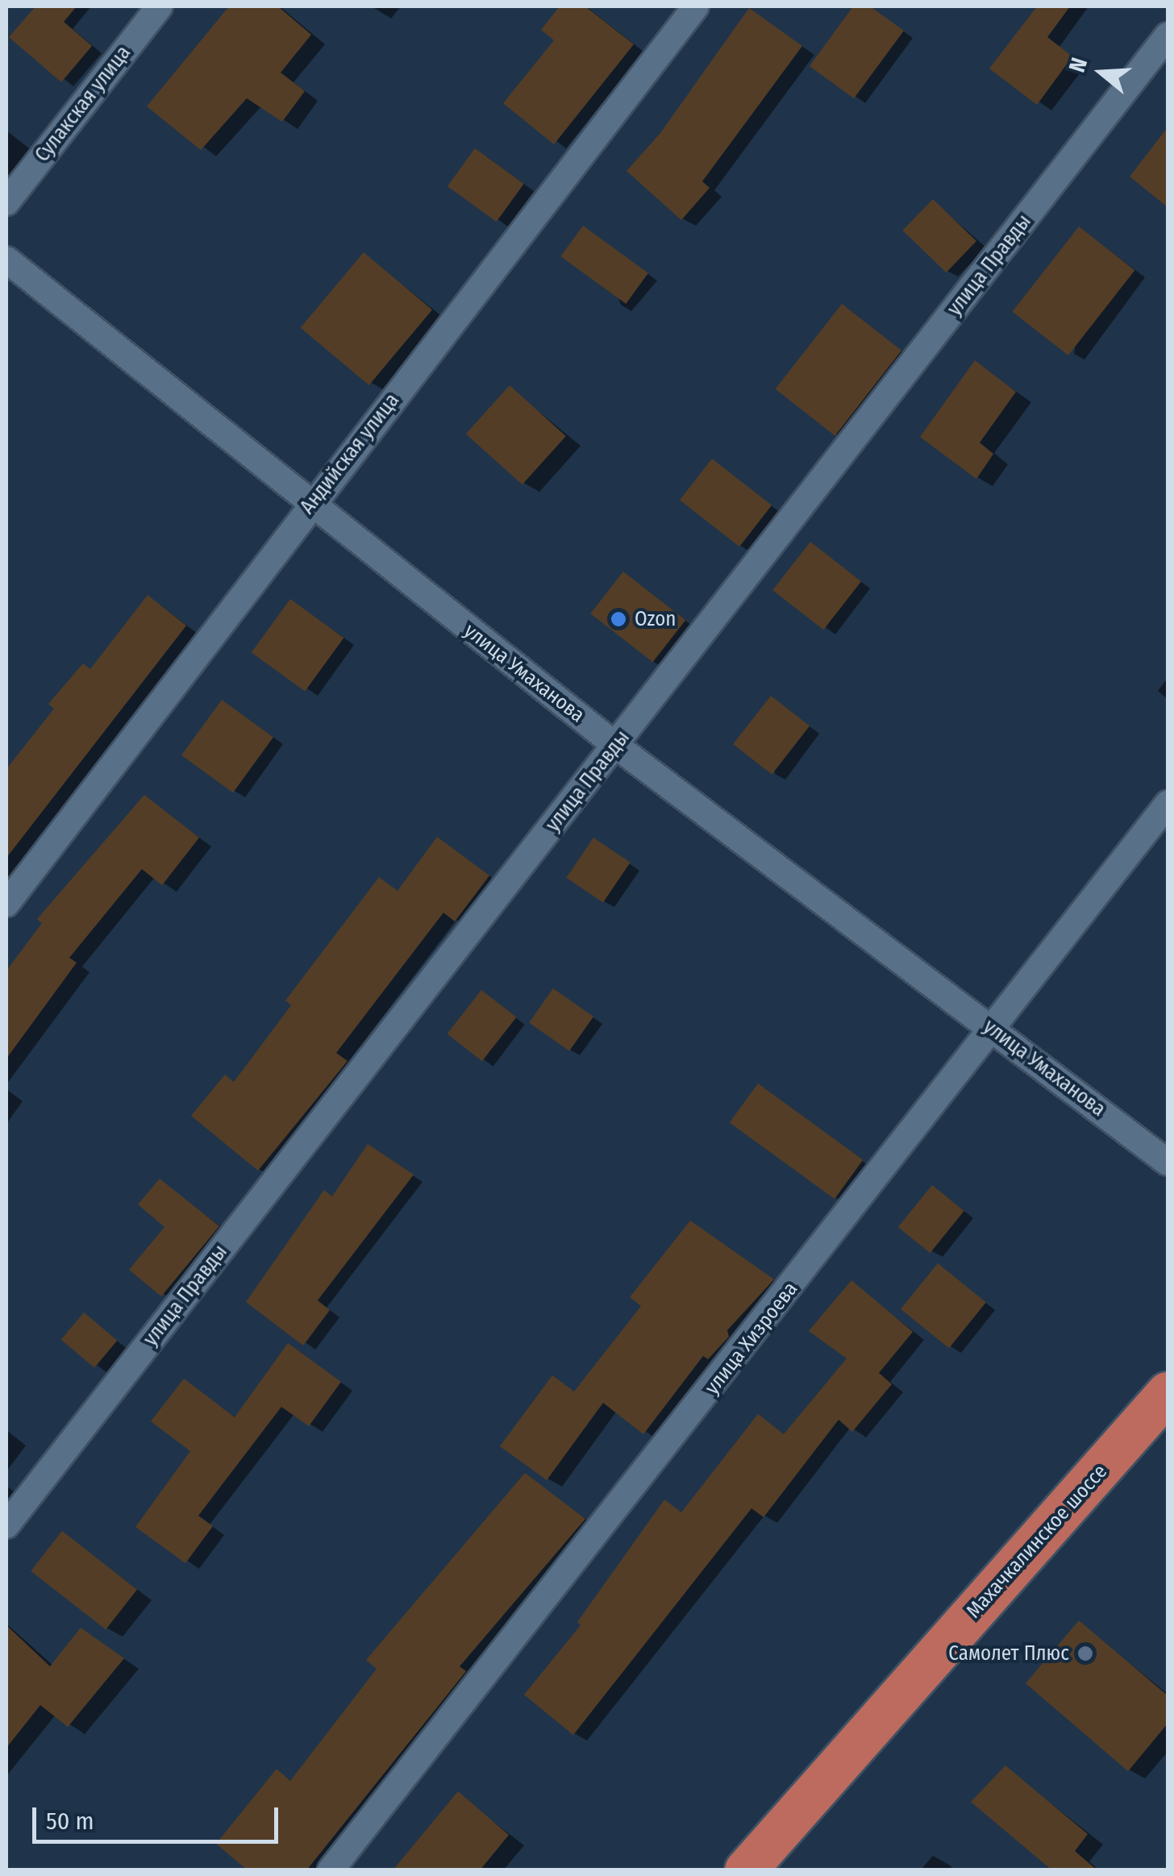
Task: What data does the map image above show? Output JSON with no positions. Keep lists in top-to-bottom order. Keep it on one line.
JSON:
{"streets":{"highway":["Махачкалинское шоссе"],"street":["Сулакская улица","улица Правды","Андийская улица","улица Умаханова","улица Хизроева"]},"crossings":[["улица Правды","улица Умаханова"],["Андийская улица","улица Умаханова"],["улица Умаханова","улица Хизроева"]],"places":["Ozon","Самолет Плюс"],"scale_bar":"50 m","north":"left"}
